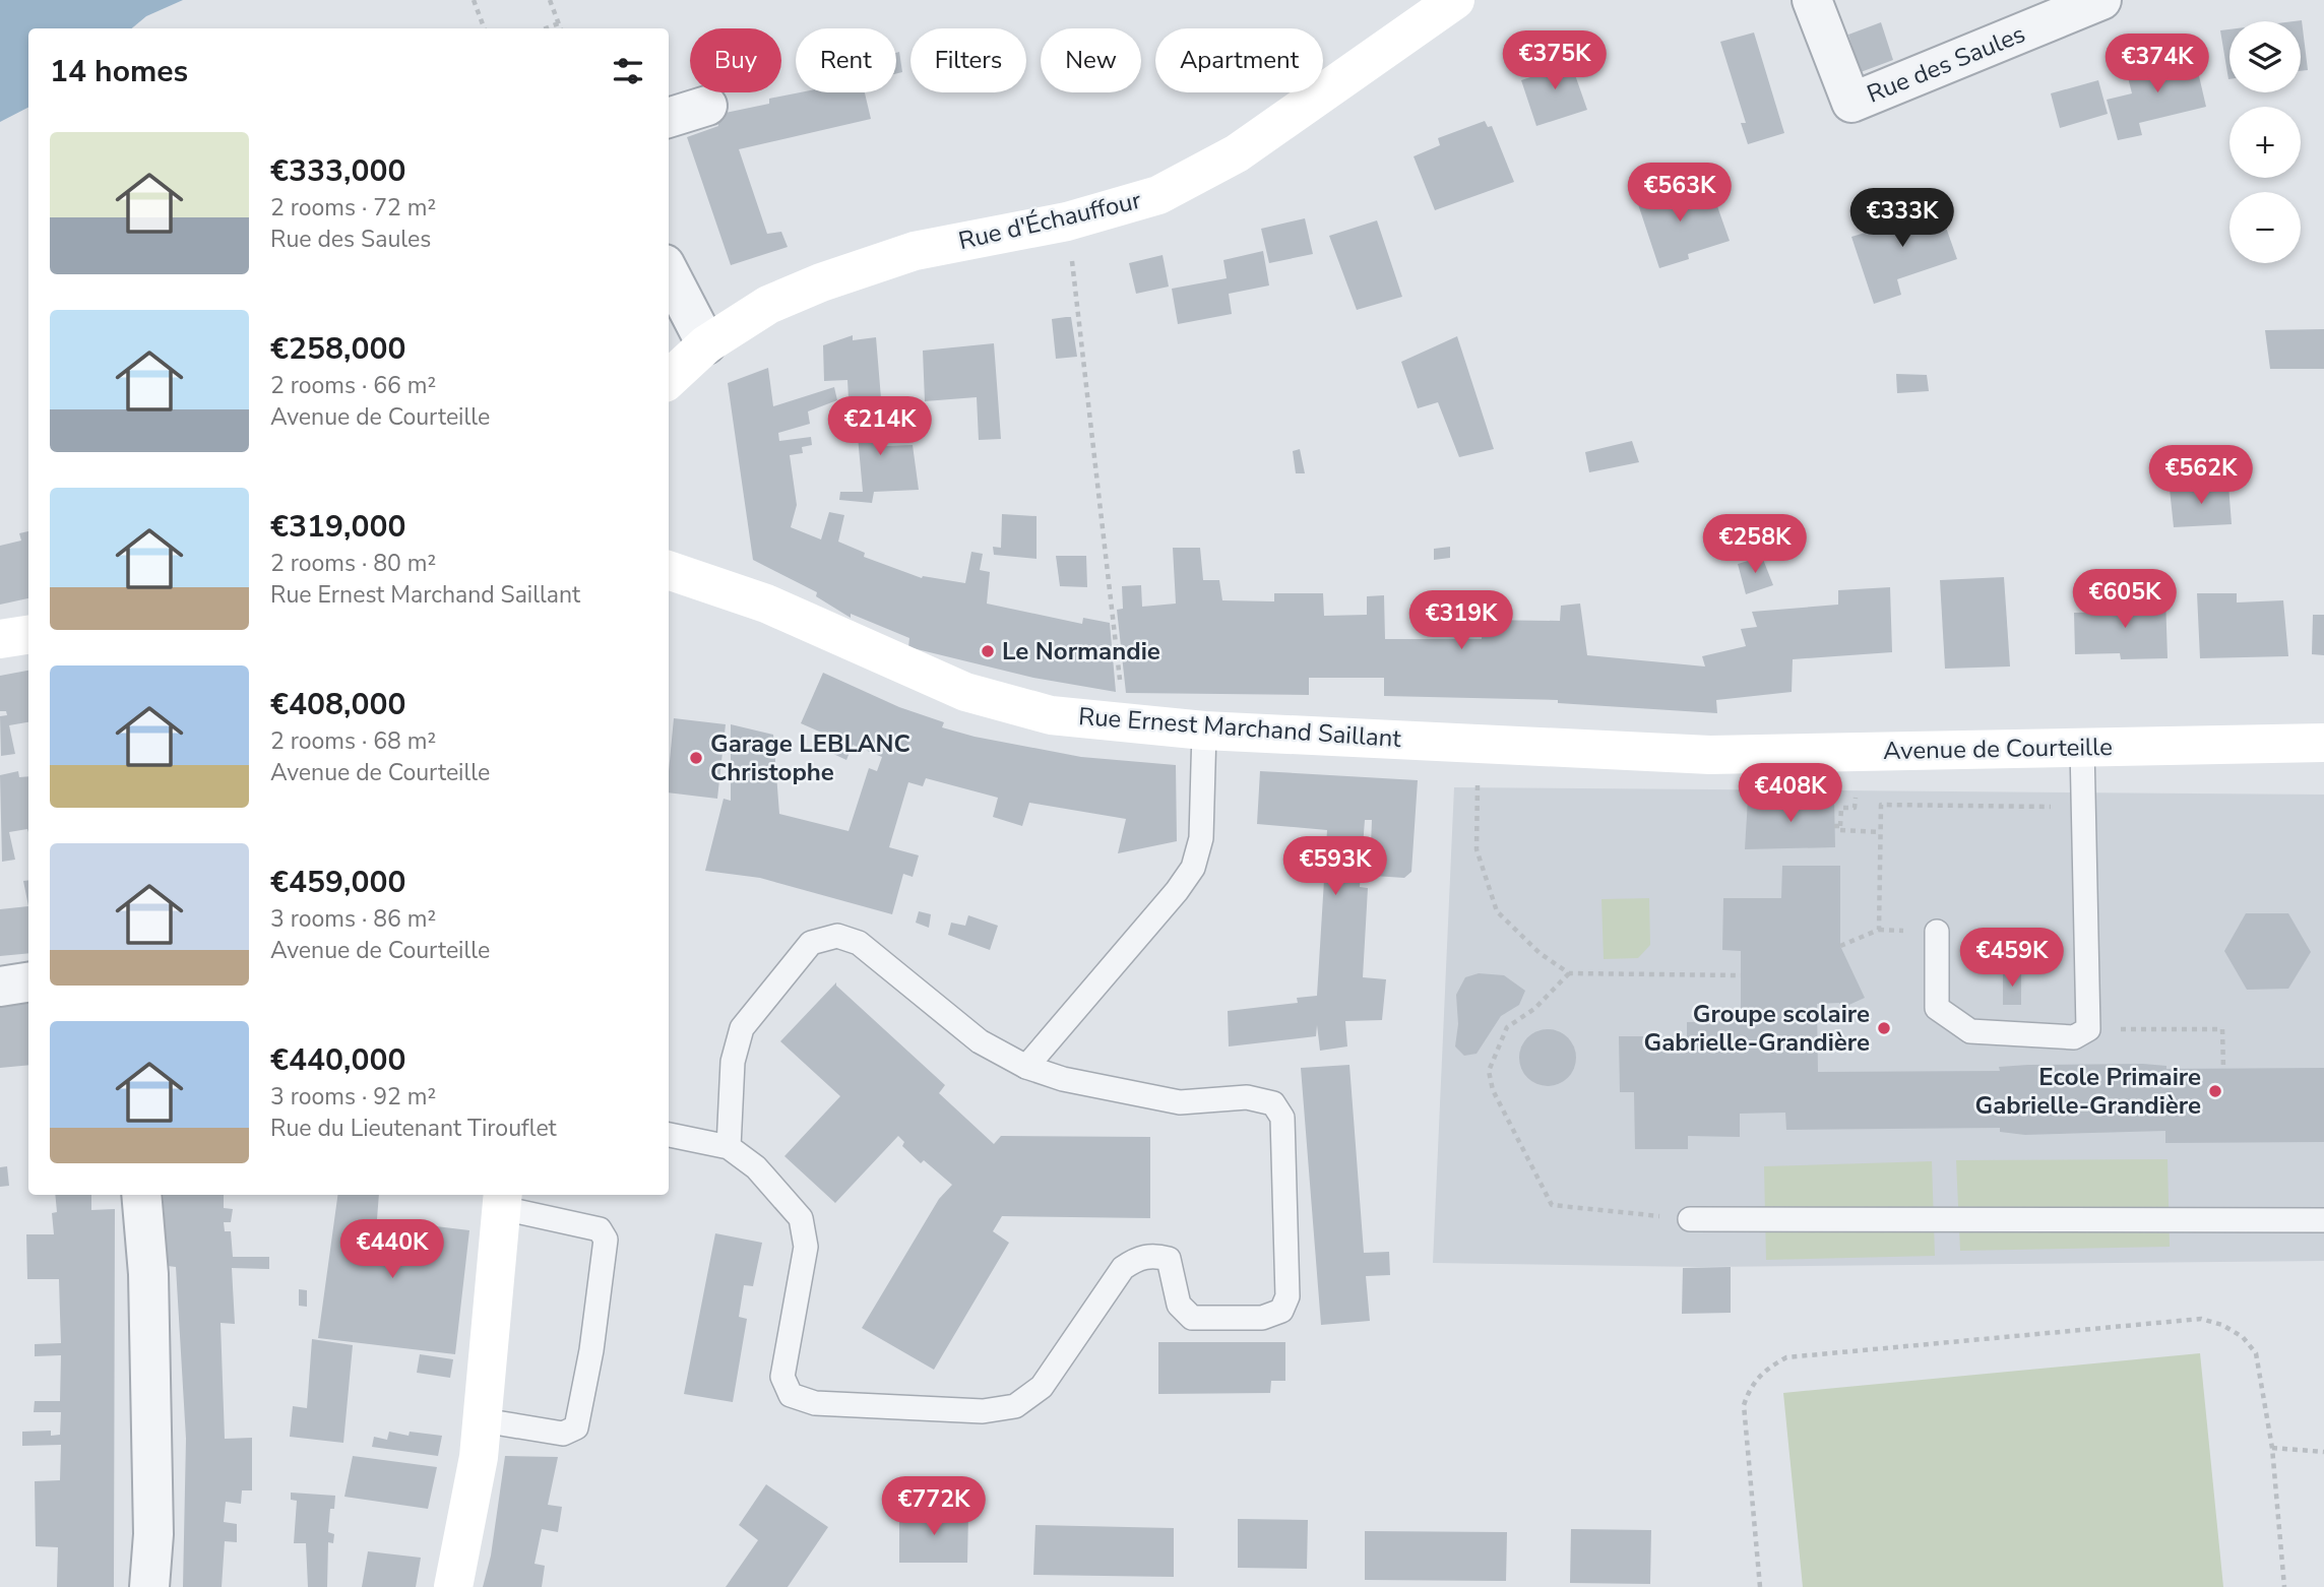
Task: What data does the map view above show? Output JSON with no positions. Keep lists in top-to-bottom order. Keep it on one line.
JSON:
{"streets":{"street":["Rue des Saules","Rue d'Échauffour","Rue Ernest Marchand Saillant","Avenue de Courteille"]},"crossings":[["Rue Ernest Marchand Saillant","Avenue de Courteille"]],"places":["Le Normandie","Garage LEBLANC Christophe","Groupe scolaire Gabrielle-Grandière","Ecole Primaire Gabrielle-Grandière"],"page":{"map_buttons":["+","−"],"chip":["Buy","Rent","Filters","New","Apartment"],"heading":"14 homes","price":["€375K","€374K","€563K","€333K","€214K","€562K","€258K","€605K","€319K","€408K","€593K","€459K","€440K","€772K"],"list":[{"name":"€333,000","note":"2 rooms · 72 m² · Rue des Saules"},{"name":"€258,000","note":"2 rooms · 66 m² · Avenue de Courteille"},{"name":"€319,000","note":"2 rooms · 80 m² · Rue Ernest Marchand Saillant"},{"name":"€408,000","note":"2 rooms · 68 m² · Avenue de Courteille"},{"name":"€459,000","note":"3 rooms · 86 m² · Avenue de Courteille"},{"name":"€440,000","note":"3 rooms · 92 m² · Rue du Lieutenant Tirouflet"}]}}
